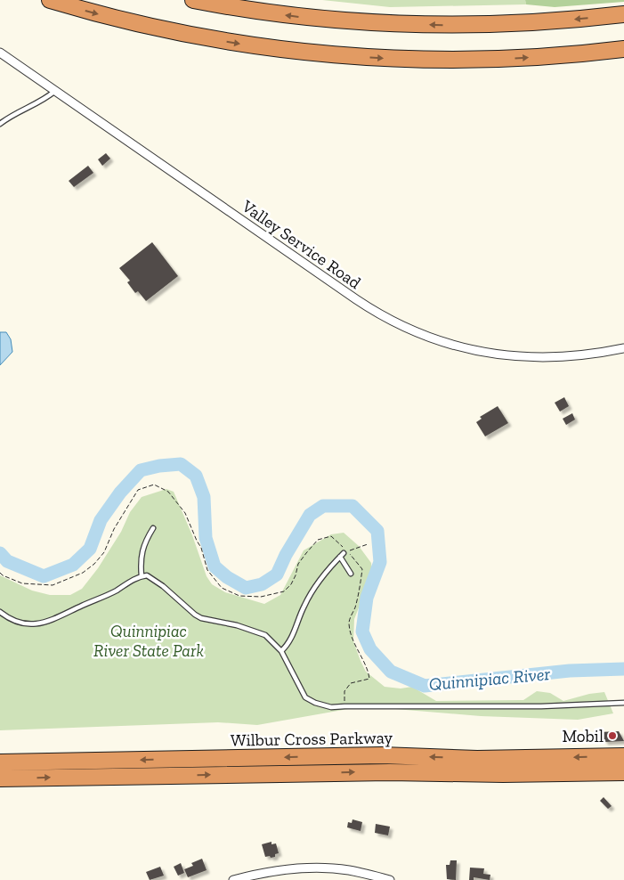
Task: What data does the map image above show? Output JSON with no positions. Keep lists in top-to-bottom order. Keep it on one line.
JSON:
{"streets":{"highway":["Wilbur Cross Parkway"],"street":["Valley Service Road"]},"water":["Quinnipiac River"],"parks":["Quinnipiac River State Park"],"places":["Mobil"]}
